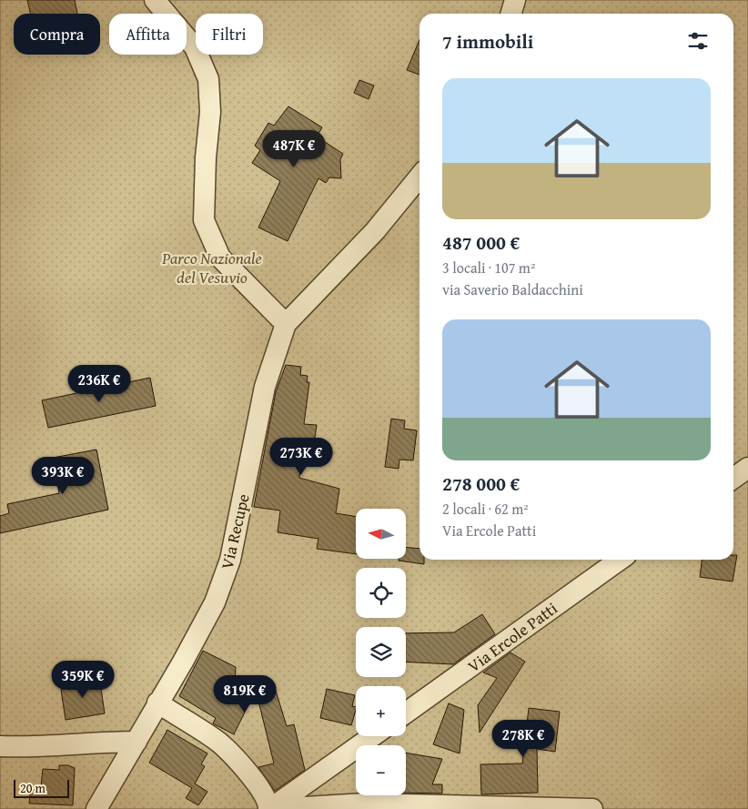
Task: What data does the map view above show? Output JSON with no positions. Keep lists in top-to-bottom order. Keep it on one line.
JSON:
{"streets":{"street":["Via Recupe","Via Ercole Patti"]},"parks":["Parco Nazionale del Vesuvio"],"scale_bar":"20 m","north":"left","page":{"chip":["Compra","Affitta","Filtri"],"heading":"7 immobili","list":[{"name":"487 000 €","note":"3 locali · 107 m² · via Saverio Baldacchini"},{"name":"278 000 €","note":"2 locali · 62 m² · Via Ercole Patti"}],"price":["487K €","236K €","273K €","393K €","359K €","819K €","278K €"],"map_buttons":["+","−"],"scale":"20 m"}}
